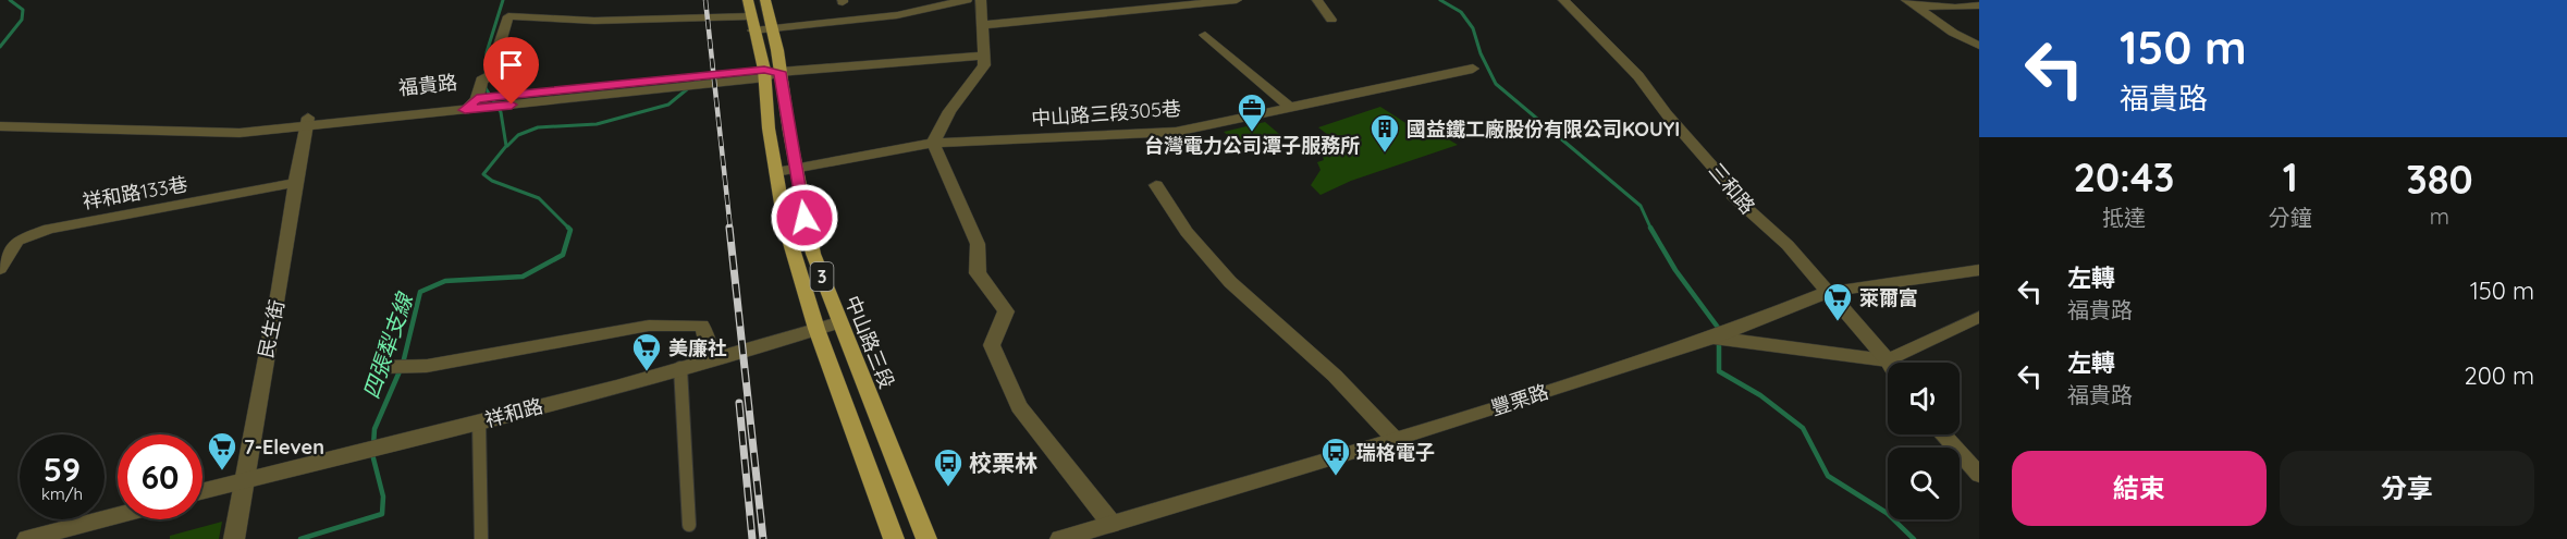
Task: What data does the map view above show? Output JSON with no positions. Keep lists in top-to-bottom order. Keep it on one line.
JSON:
{"streets":{"main road":["3","中山路三段"],"street":["福貴路","中山路三段305巷","三和路","祥和路133巷","民生街","豐栗路","祥和路"]},"crossings":[["福貴路","民生街"],["福貴路","中山路三段"],["中山路三段305巷","中山路三段"],["三和路","豐栗路"],["祥和路133巷","民生街"],["民生街","祥和路"],["中山路三段","祥和路"]],"water":["四張犁支線"],"places":{"office":["台灣電力公司潭子服務所"],"building":["國益鐵工廠股份有限公司KOUYI"],"supermarket":["萊爾富","美廉社","7-Eleven"],"bus stop":["瑞格電子","校栗林"]},"page":{"turn":["150 m","福貴路"],"eta":["20:43","抵達","1","分鐘","380","m"],"list":[{"name":"左轉","note":"福貴路","value":"150 m"},{"name":"左轉","note":"福貴路","value":"200 m"}],"speed":"59 km/h","limit":"60","buttons":["結束","分享"]}}
